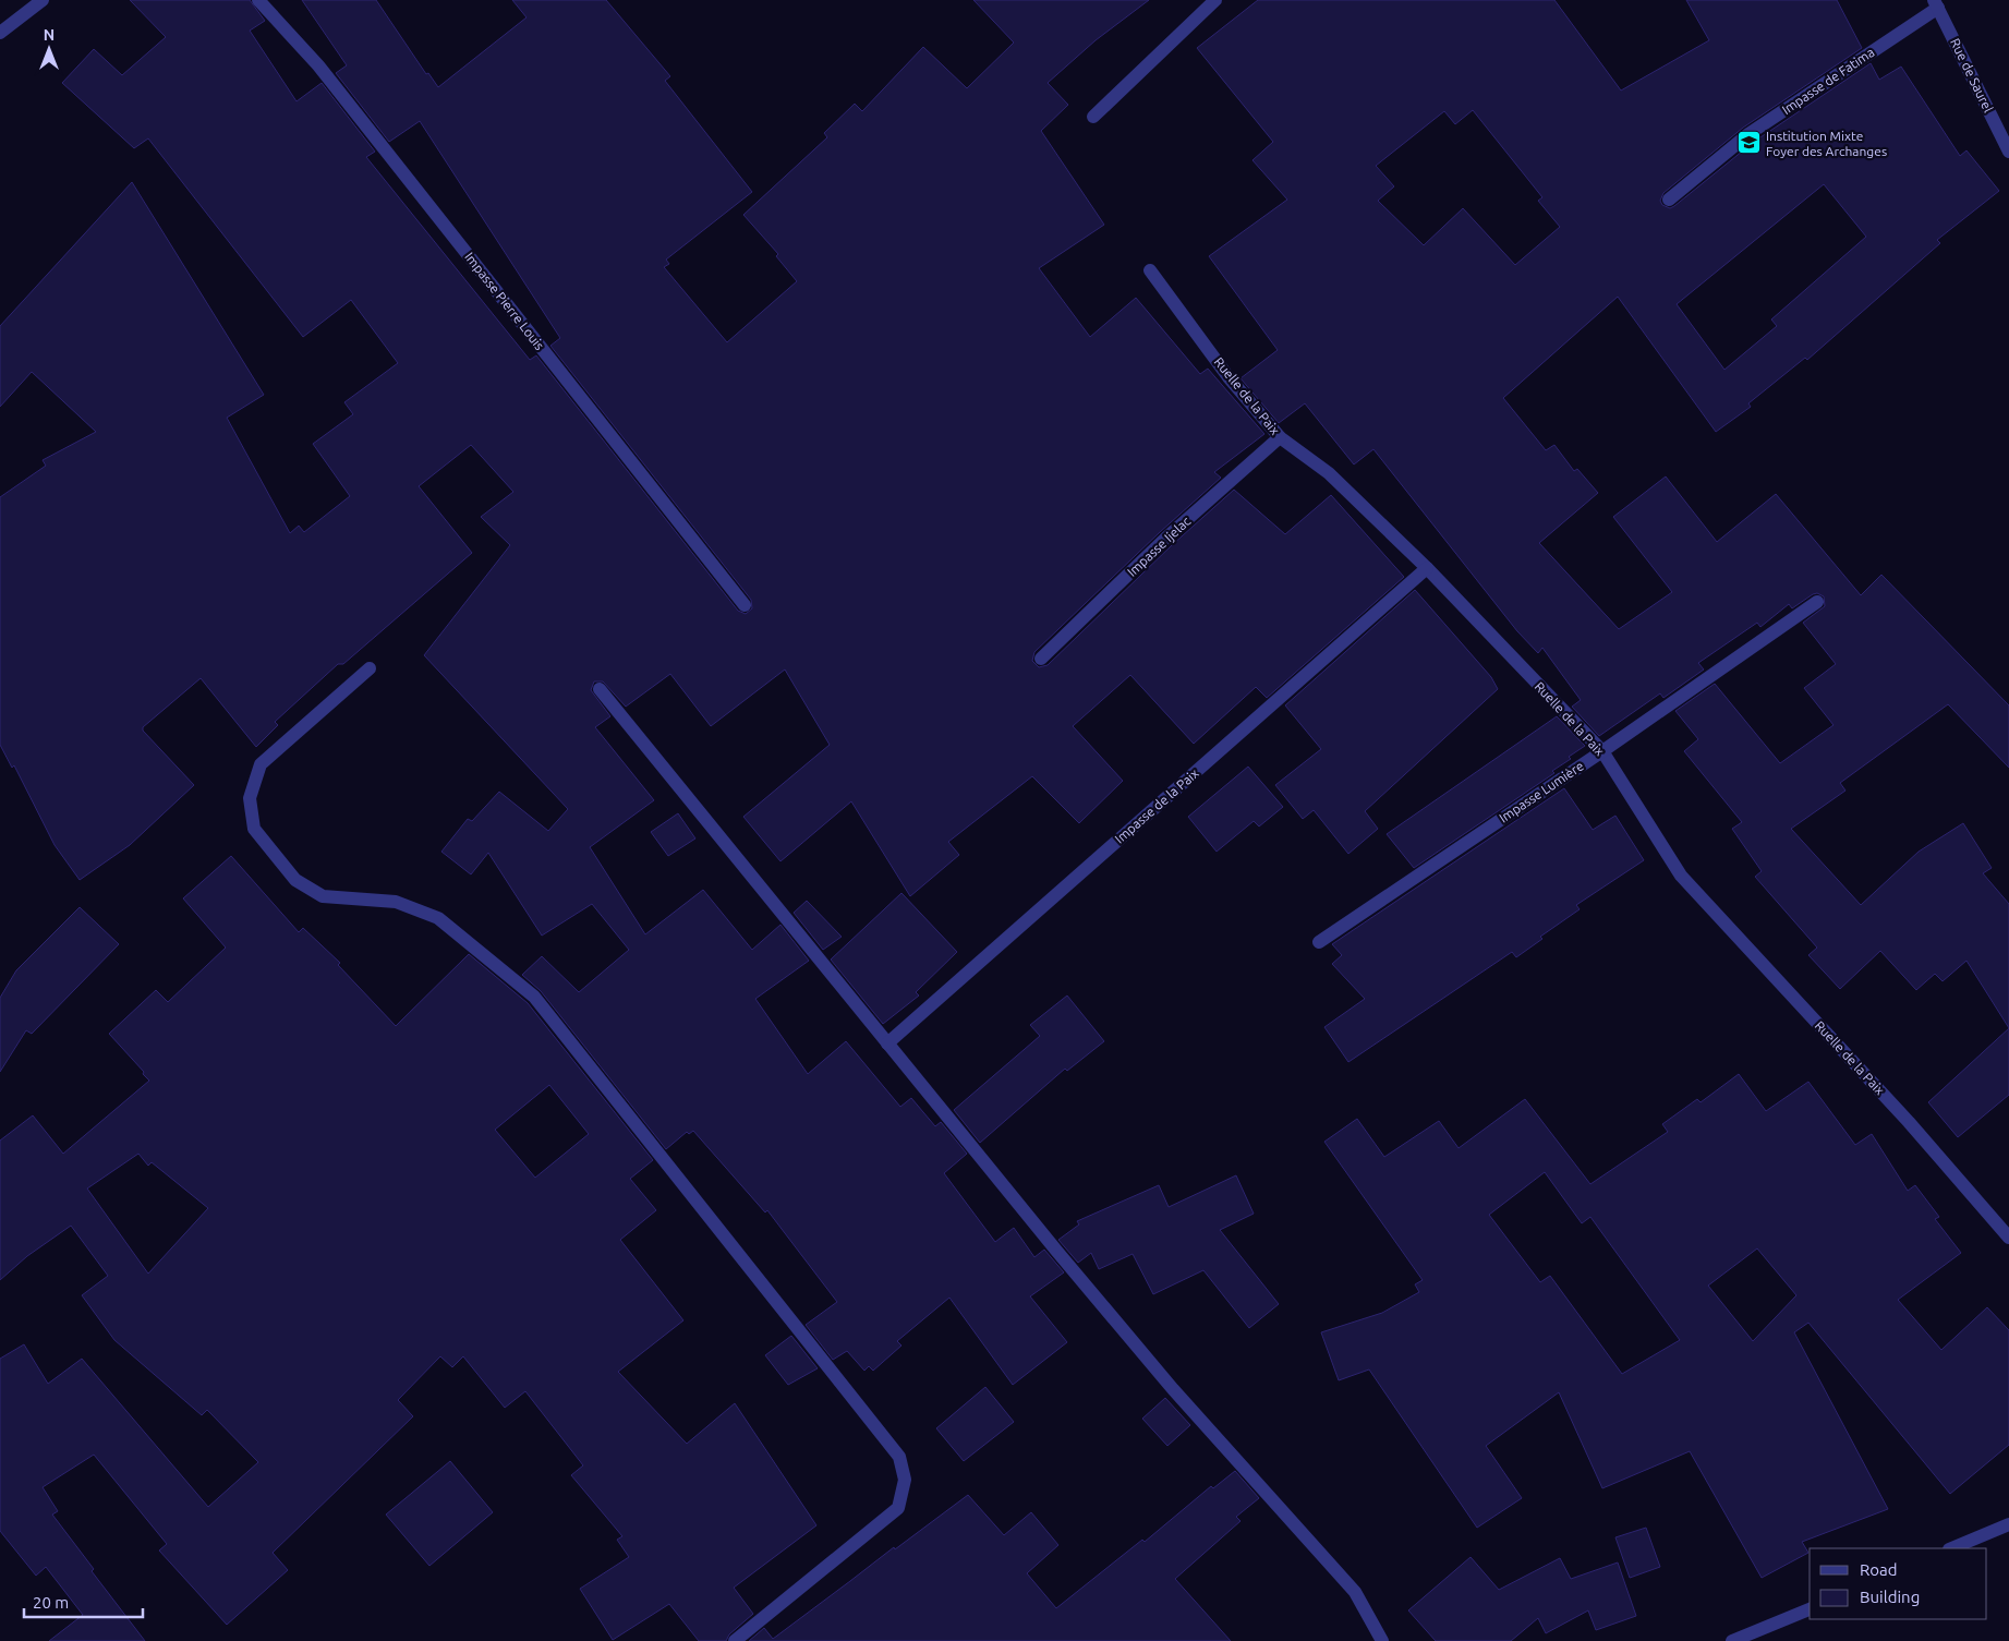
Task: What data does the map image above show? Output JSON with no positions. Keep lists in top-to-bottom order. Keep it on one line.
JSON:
{"streets":{"street":["Rue de Saurel","Impasse de Fatima","Impasse Pierre Louis","Ruelle de la Paix","Impasse Ijelac","Impasse Lumière","Impasse de la Paix"]},"crossings":[["Rue de Saurel","Impasse de Fatima"],["Ruelle de la Paix","Impasse Ijelac"],["Ruelle de la Paix","Impasse Lumière"],["Ruelle de la Paix","Impasse de la Paix"]],"places":{"school or university":["Institution Mixte Foyer des Archanges"]},"legend":["Road","Building"],"scale_bar":"20 m","north":"top"}
